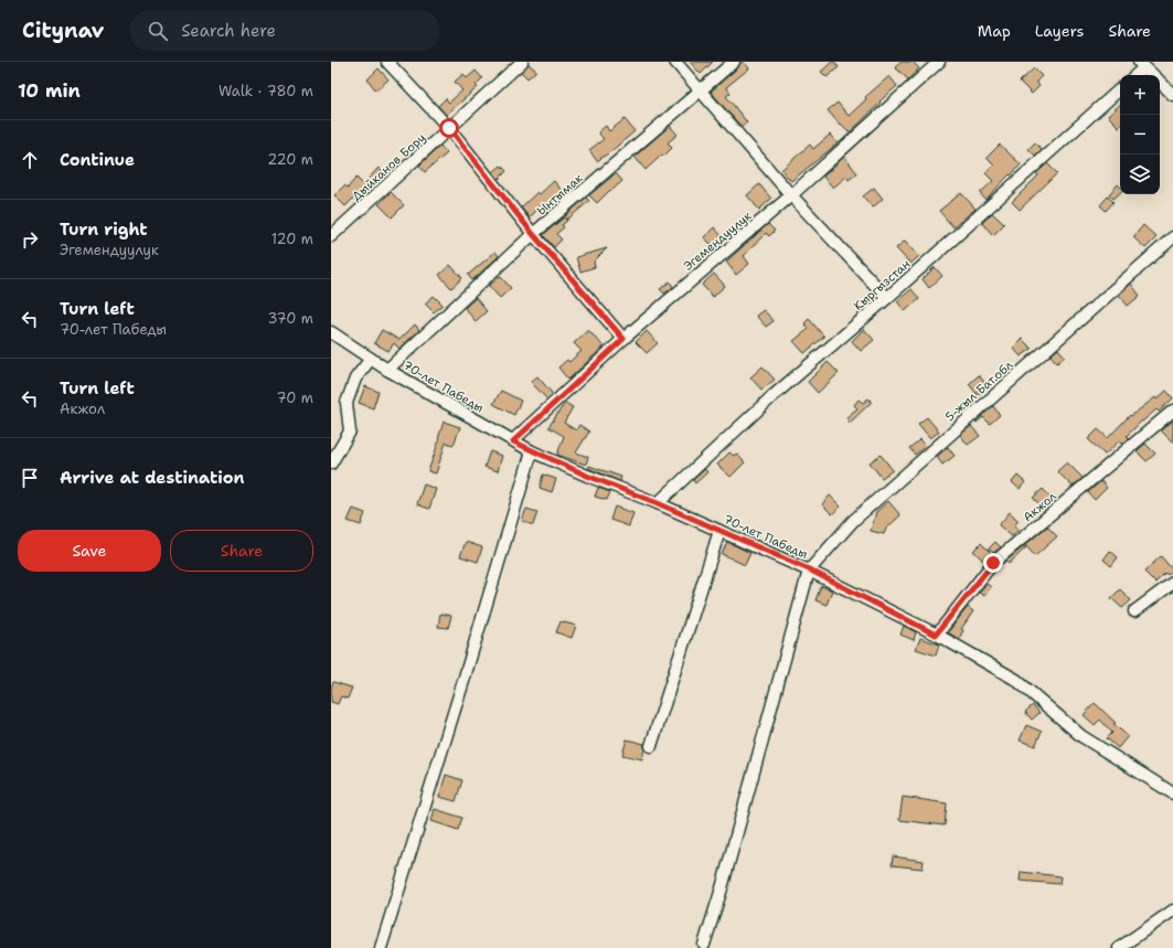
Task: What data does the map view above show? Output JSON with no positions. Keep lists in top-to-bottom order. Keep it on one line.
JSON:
{"streets":{"street":["Дыйканов Бору","Ынтымак","Эгемендуулук","Кыргызстан","70-лет Пабеды","5-жыл Бат.обл","Акжол"]},"crossings":[["Ынтымак","70-лет Пабеды"],["Эгемендуулук","70-лет Пабеды"],["Кыргызстан","70-лет Пабеды"],["70-лет Пабеды","5-жыл Бат.обл"],["70-лет Пабеды","Акжол"]],"page":{"header":"Citynav","search":"Search here","nav":["Map","Layers","Share"],"heading":["10 min","Walk · 780 m"],"map_buttons":["+","−"],"list":[["Continue","220 m"],["Turn right","Эгемендуулук","120 m"],["Turn left","70-лет Пабеды","370 m"],["Turn left","Акжол","70 m"],"Arrive at destination"],"buttons":["Save","Share"]}}
